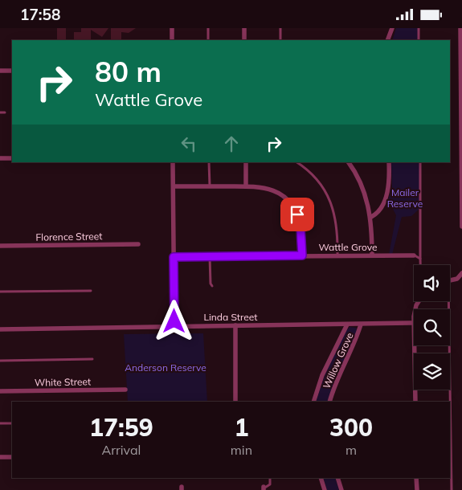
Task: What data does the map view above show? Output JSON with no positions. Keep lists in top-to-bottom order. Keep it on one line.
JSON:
{"streets":{"street":["Florence Street","Wattle Grove","Linda Street","Willow Grove","White Street"]},"crossings":[["Linda Street","Willow Grove"]],"parks":["Mailer Reserve","Anderson Reserve"],"page":{"status":"17:58","turn":["80 m","Wattle Grove"],"eta":["17:59","Arrival","1","min","300","m"]}}
